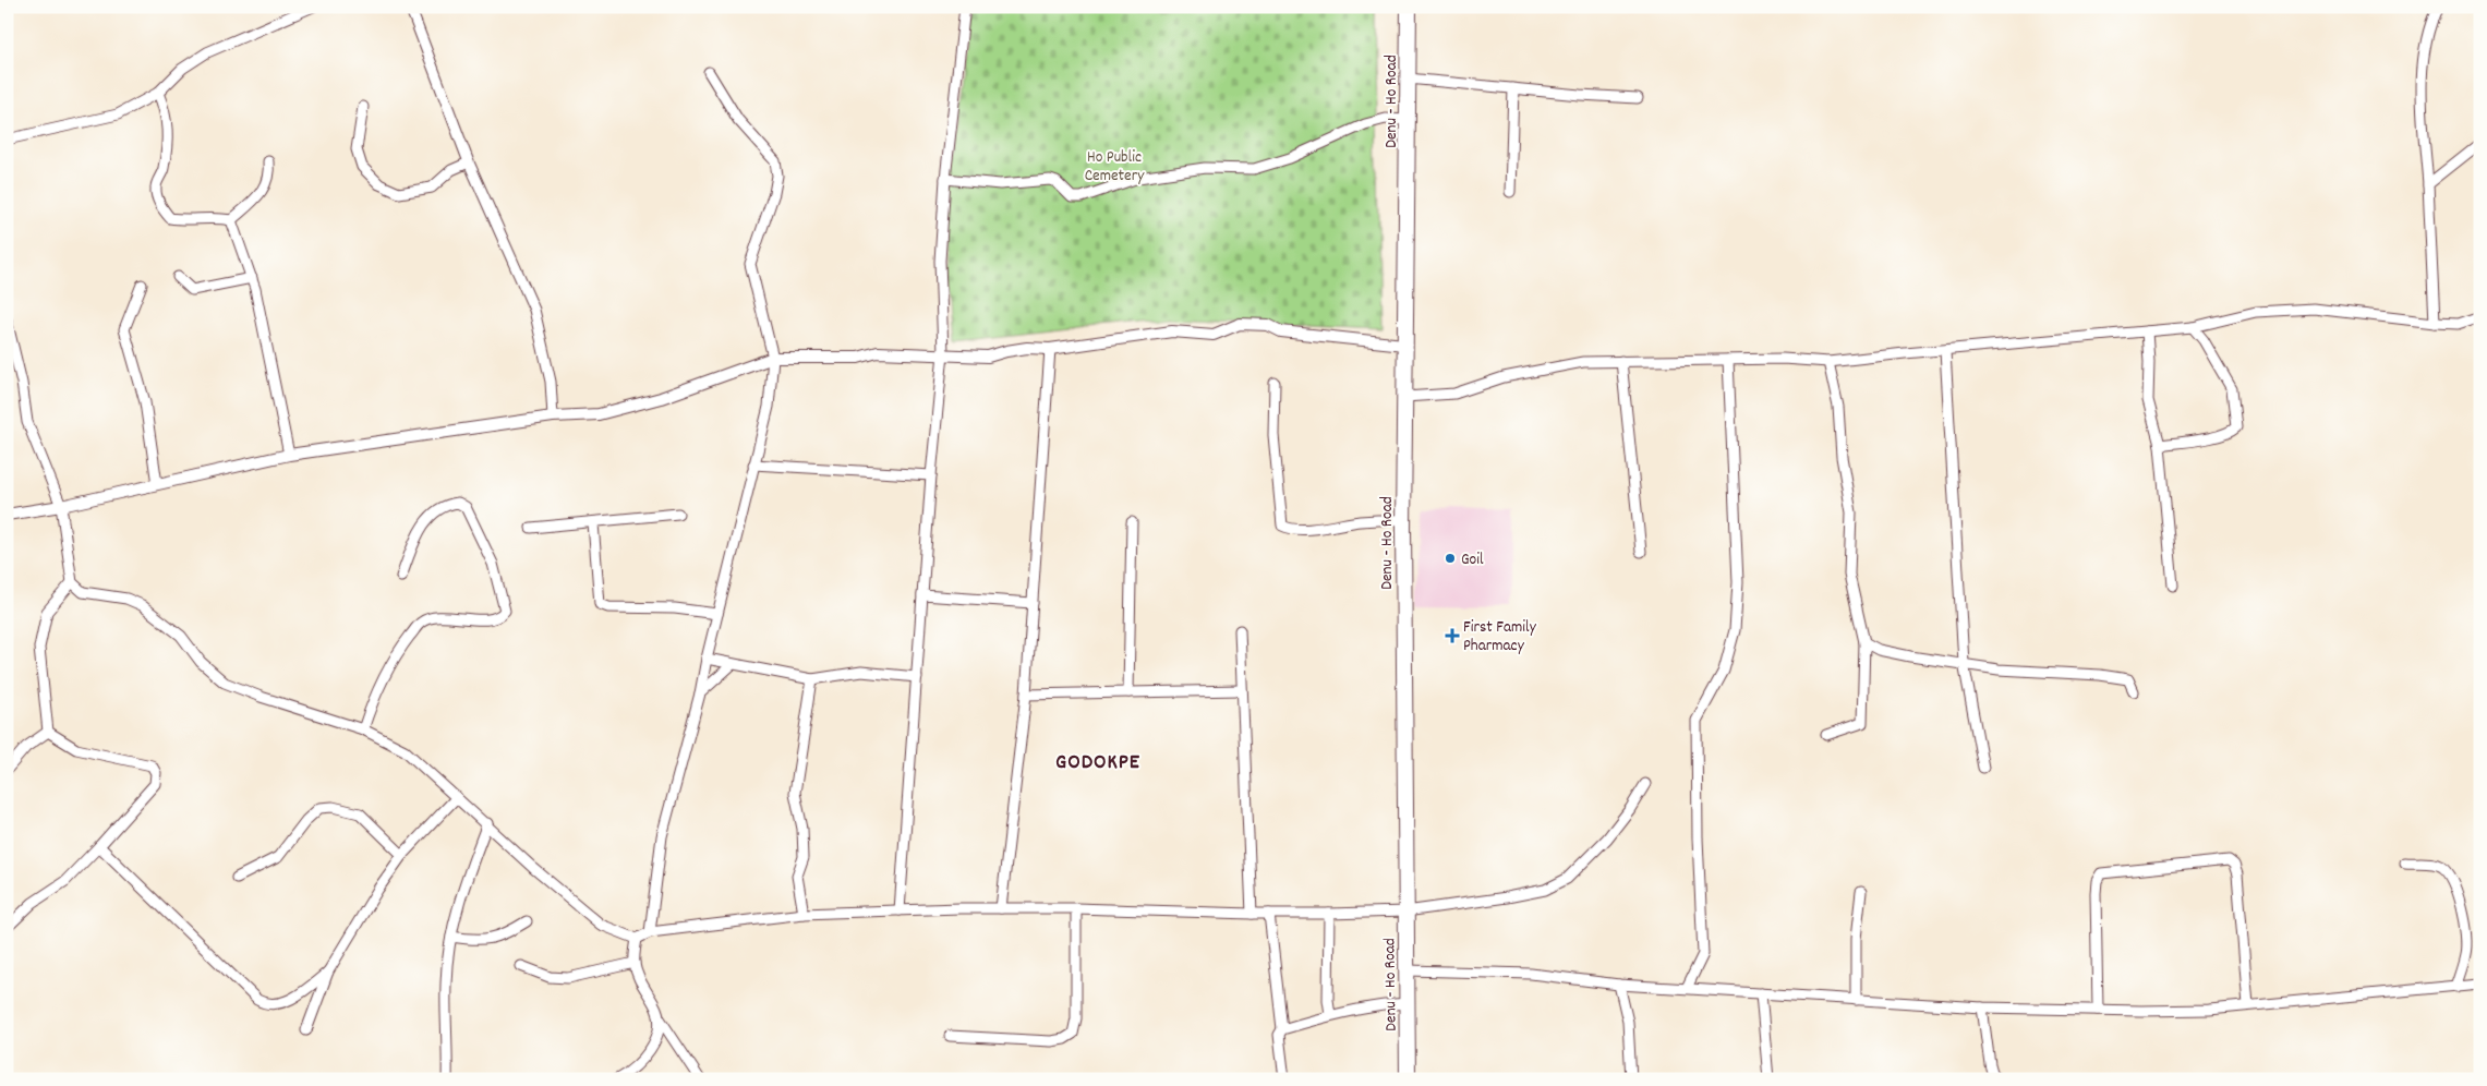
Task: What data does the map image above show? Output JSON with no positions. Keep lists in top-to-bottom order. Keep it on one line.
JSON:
{"streets":{"main road":["Denu - Ho Road"]},"districts":["GODOKPE"],"parks":["Ho Public Cemetery"],"places":{"other":["Goil"],"health":["First Family Pharmacy"]}}
